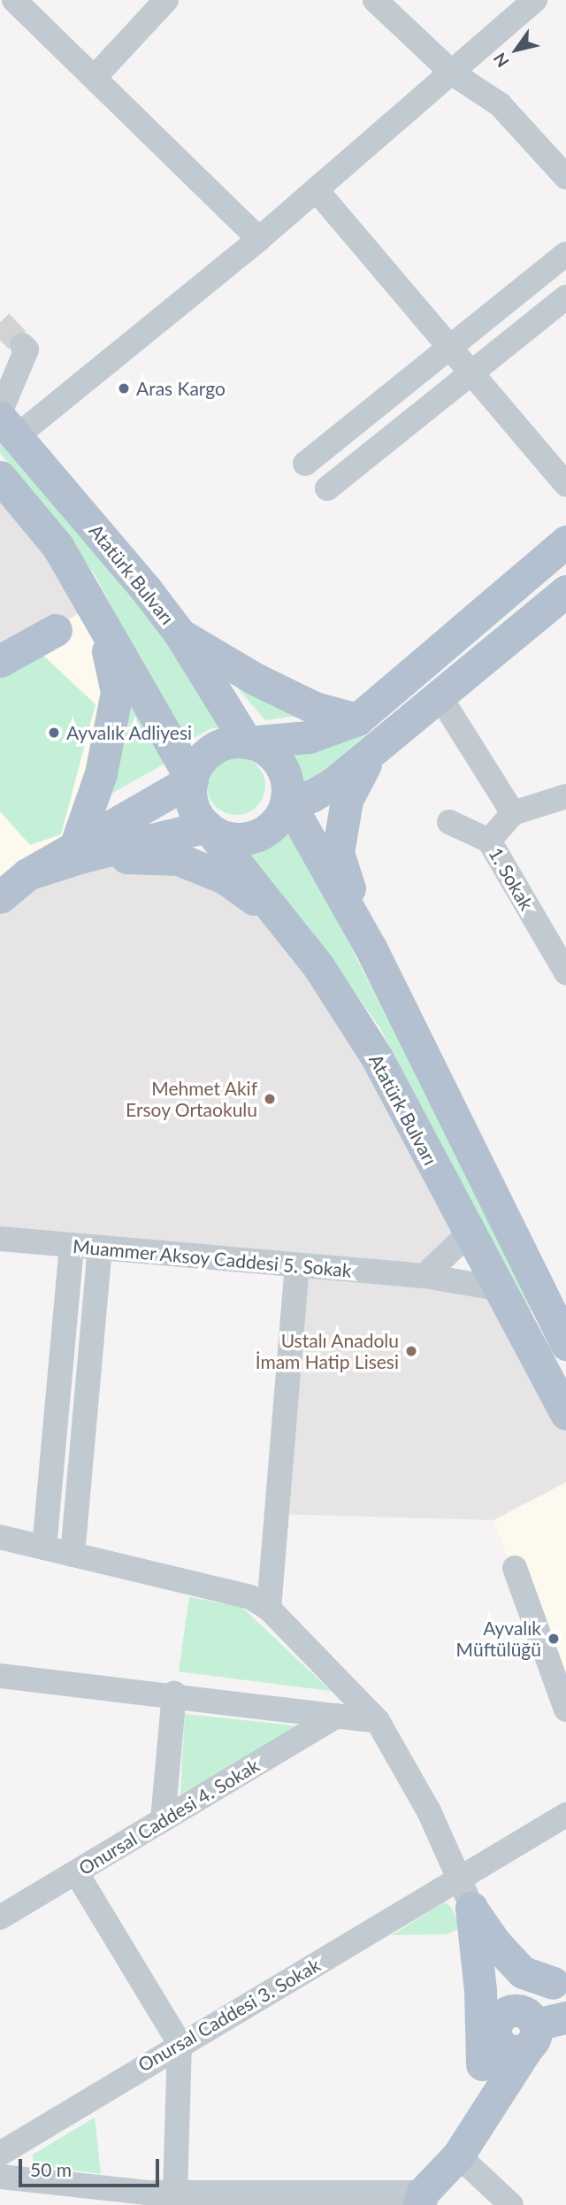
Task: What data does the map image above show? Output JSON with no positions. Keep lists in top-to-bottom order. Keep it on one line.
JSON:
{"streets":{"main road":["Atatürk Bulvarı"],"street":["1. Sokak","Muammer Aksoy Caddesi 5. Sokak","Onursal Caddesi 4. Sokak","Onursal Caddesi 3. Sokak"]},"crossings":[["Atatürk Bulvarı","Muammer Aksoy Caddesi 5. Sokak"]],"places":["Aras Kargo","Ayvalık Adliyesi","Mehmet Akif Ersoy Ortaokulu","Ustalı Anadolu İmam Hatip Lisesi","Ayvalık Müftülüğü"],"scale_bar":"50 m","north":"bottom left"}
